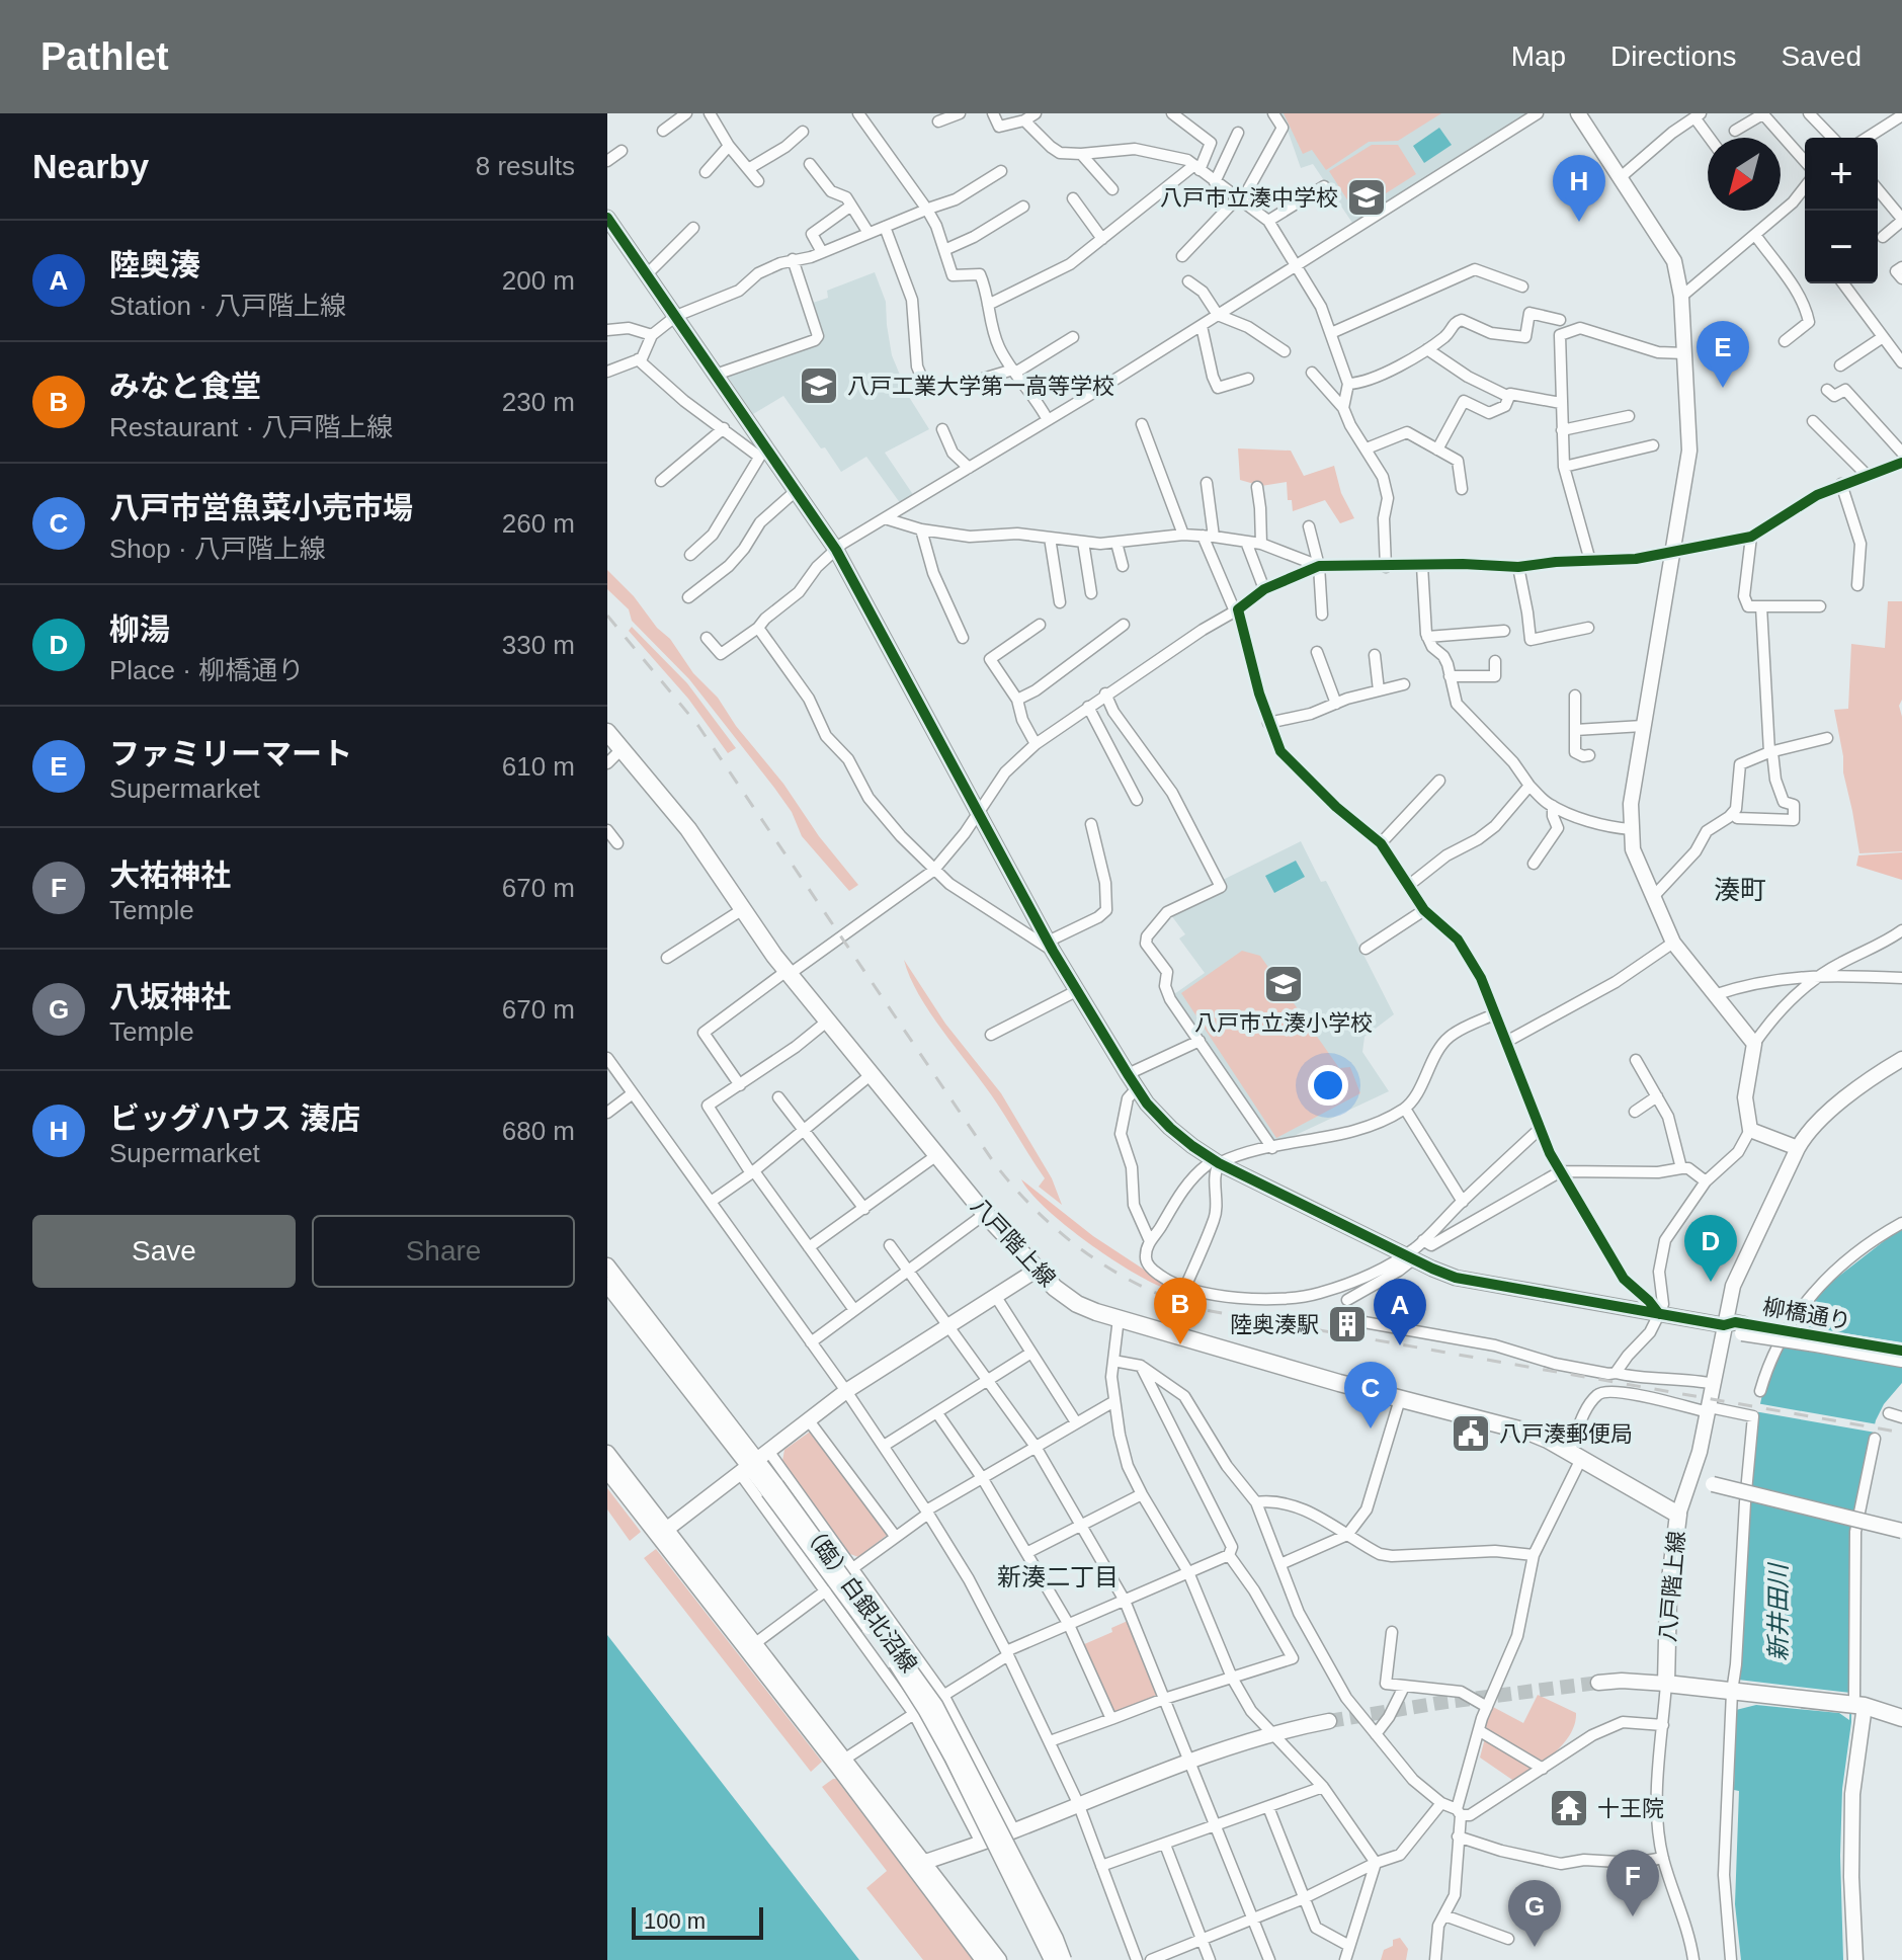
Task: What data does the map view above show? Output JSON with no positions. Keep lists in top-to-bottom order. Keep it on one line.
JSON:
{"streets":{"main road":["八戸階上線"],"street":["柳橋通り","（臨）白銀北沼線"]},"districts":["湊町","新湊二丁目"],"water":["新井田川"],"places":{"school or university":["八戸市立湊中学校","八戸工業大学第一高等学校","八戸市立湊小学校"],"building":["陸奥湊駅"],"public building":["八戸湊郵便局"],"temple":["十王院"]},"scale_bar":"100 m","north":"bottom left","page":{"header":"Pathlet","nav":["Map","Directions","Saved"],"heading":["Nearby","8 results"],"map_buttons":["+","−"],"pins":["H","E","D","B","A","C","F","G"],"list":[{"mark":"A","name":"陸奥湊","note":"Station · 八戸階上線","value":"200 m"},{"mark":"B","name":"みなと食堂","note":"Restaurant · 八戸階上線","value":"230 m"},{"mark":"C","name":"八戸市営魚菜小売市場","note":"Shop · 八戸階上線","value":"260 m"},{"mark":"D","name":"柳湯","note":"Place · 柳橋通り","value":"330 m"},{"mark":"E","name":"ファミリーマート","note":"Supermarket","value":"610 m"},{"mark":"F","name":"大祐神社","note":"Temple","value":"670 m"},{"mark":"G","name":"八坂神社","note":"Temple","value":"670 m"},{"mark":"H","name":"ビッグハウス 湊店","note":"Supermarket","value":"680 m"}],"buttons":["Save","Share"],"scale":"100 m"}}
